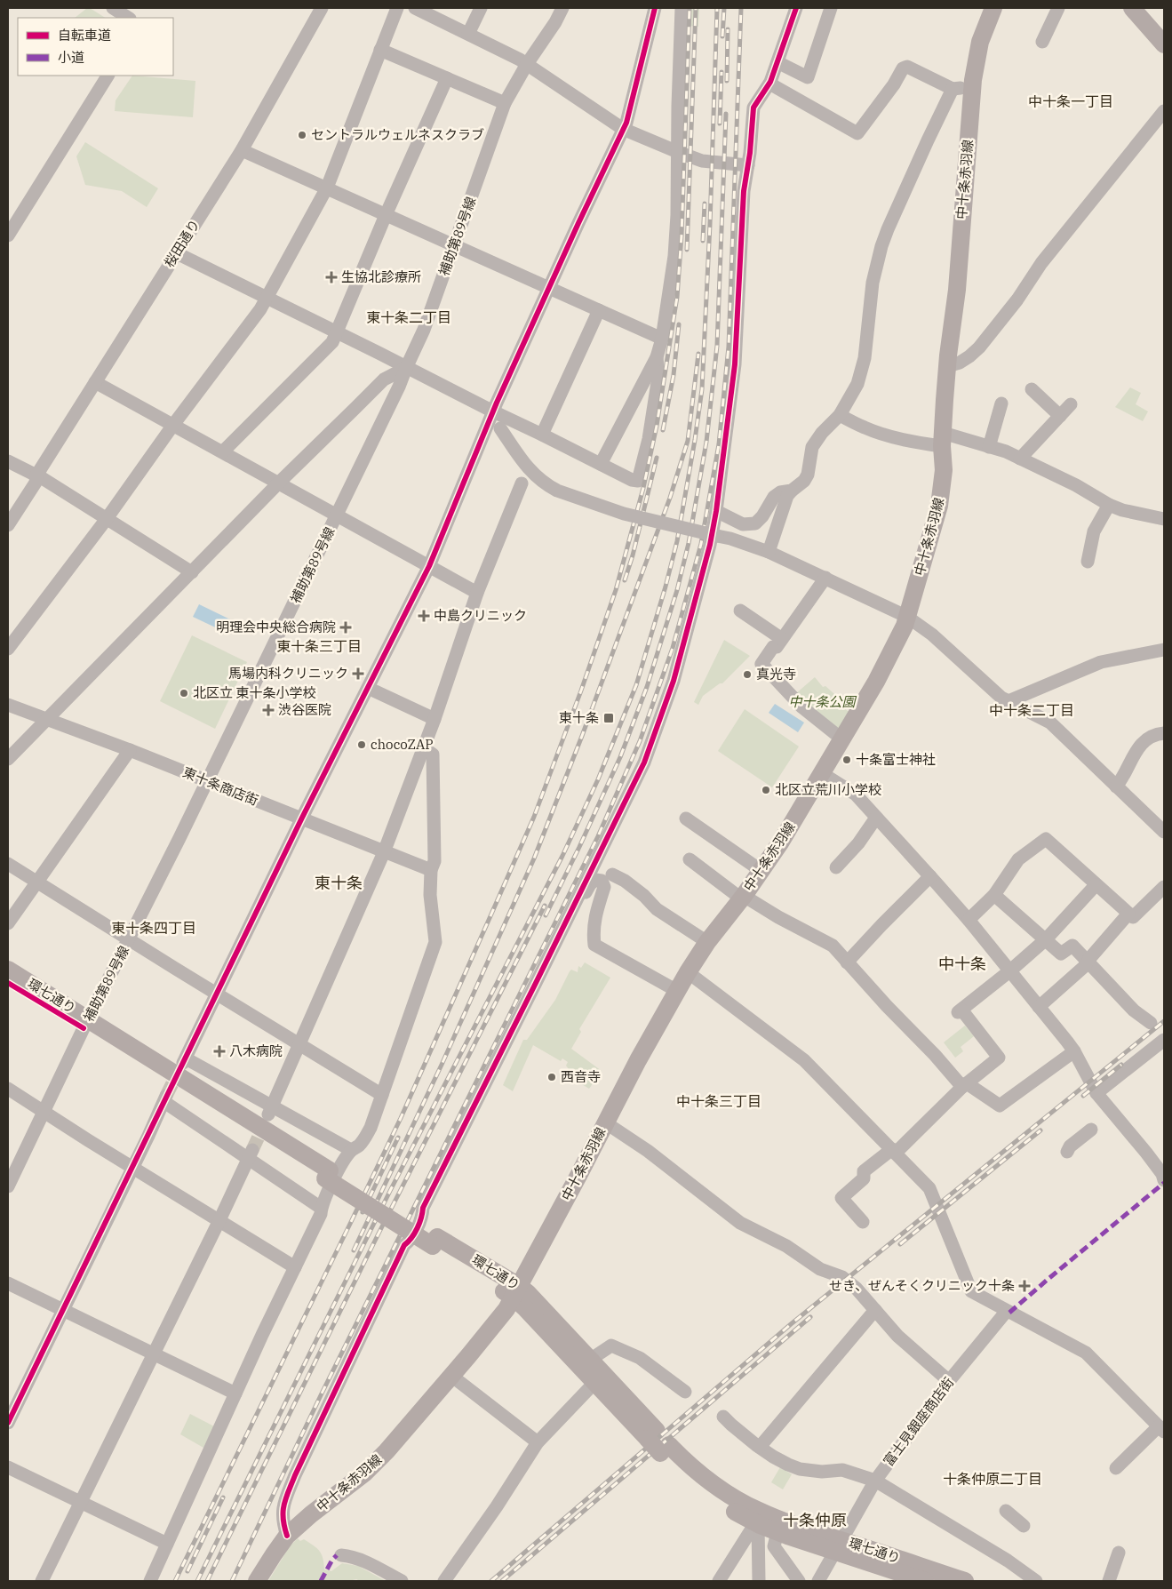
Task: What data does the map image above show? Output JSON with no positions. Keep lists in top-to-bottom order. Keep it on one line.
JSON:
{"streets":{"main road":["中十条赤羽線","環七通り"],"street":["補助第89号線","桜田通り","東十条商店街","富士見銀座商店街"]},"crossings":[["中十条赤羽線","環七通り"],["補助第89号線","東十条商店街"],["補助第89号線","環七通り"],["環七通り","富士見銀座商店街"]],"districts":["中十条一丁目","東十条二丁目","東十条三丁目","中十条二丁目","東十条","東十条四丁目","中十条","中十条三丁目","十条仲原二丁目","十条仲原"],"parks":["中十条公園"],"places":{"other":["セントラルウェルネスクラブ","真光寺","北区立 東十条小学校","chocoZAP","十条富士神社","北区立荒川小学校","西音寺"],"health":["生協北診療所","中島クリニック","明理会中央総合病院","馬場内科クリニック","渋谷医院","八木病院","せき、ぜんそくクリニック十条"],"transit":["東十条"]},"legend":["自転車道","小道"]}
